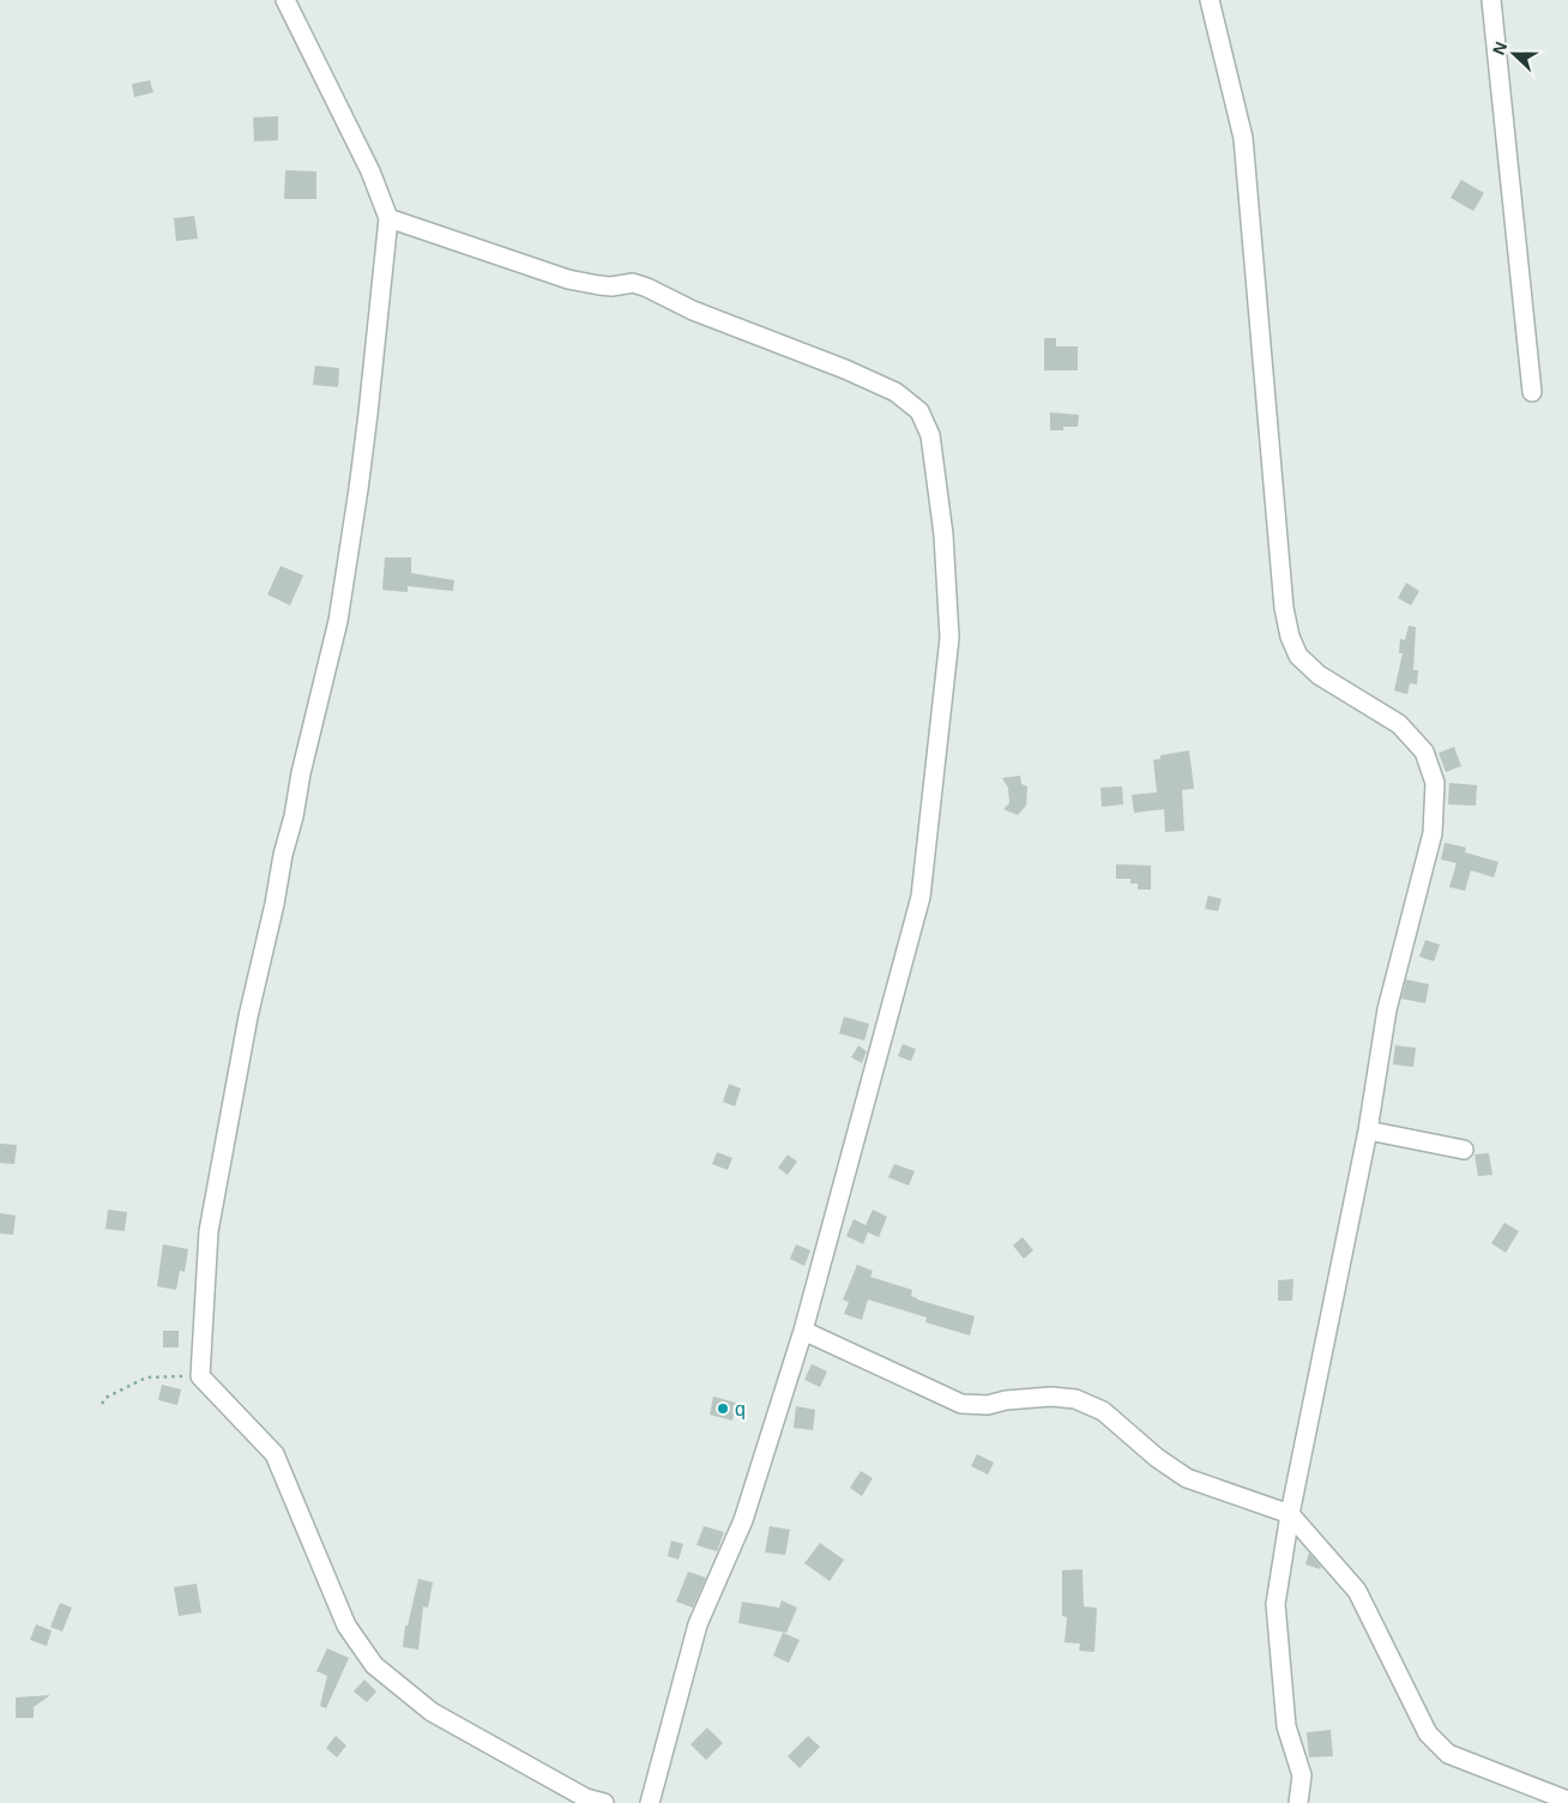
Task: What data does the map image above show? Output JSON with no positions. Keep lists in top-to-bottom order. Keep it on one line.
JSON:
{"places":["q"],"north":"left"}
